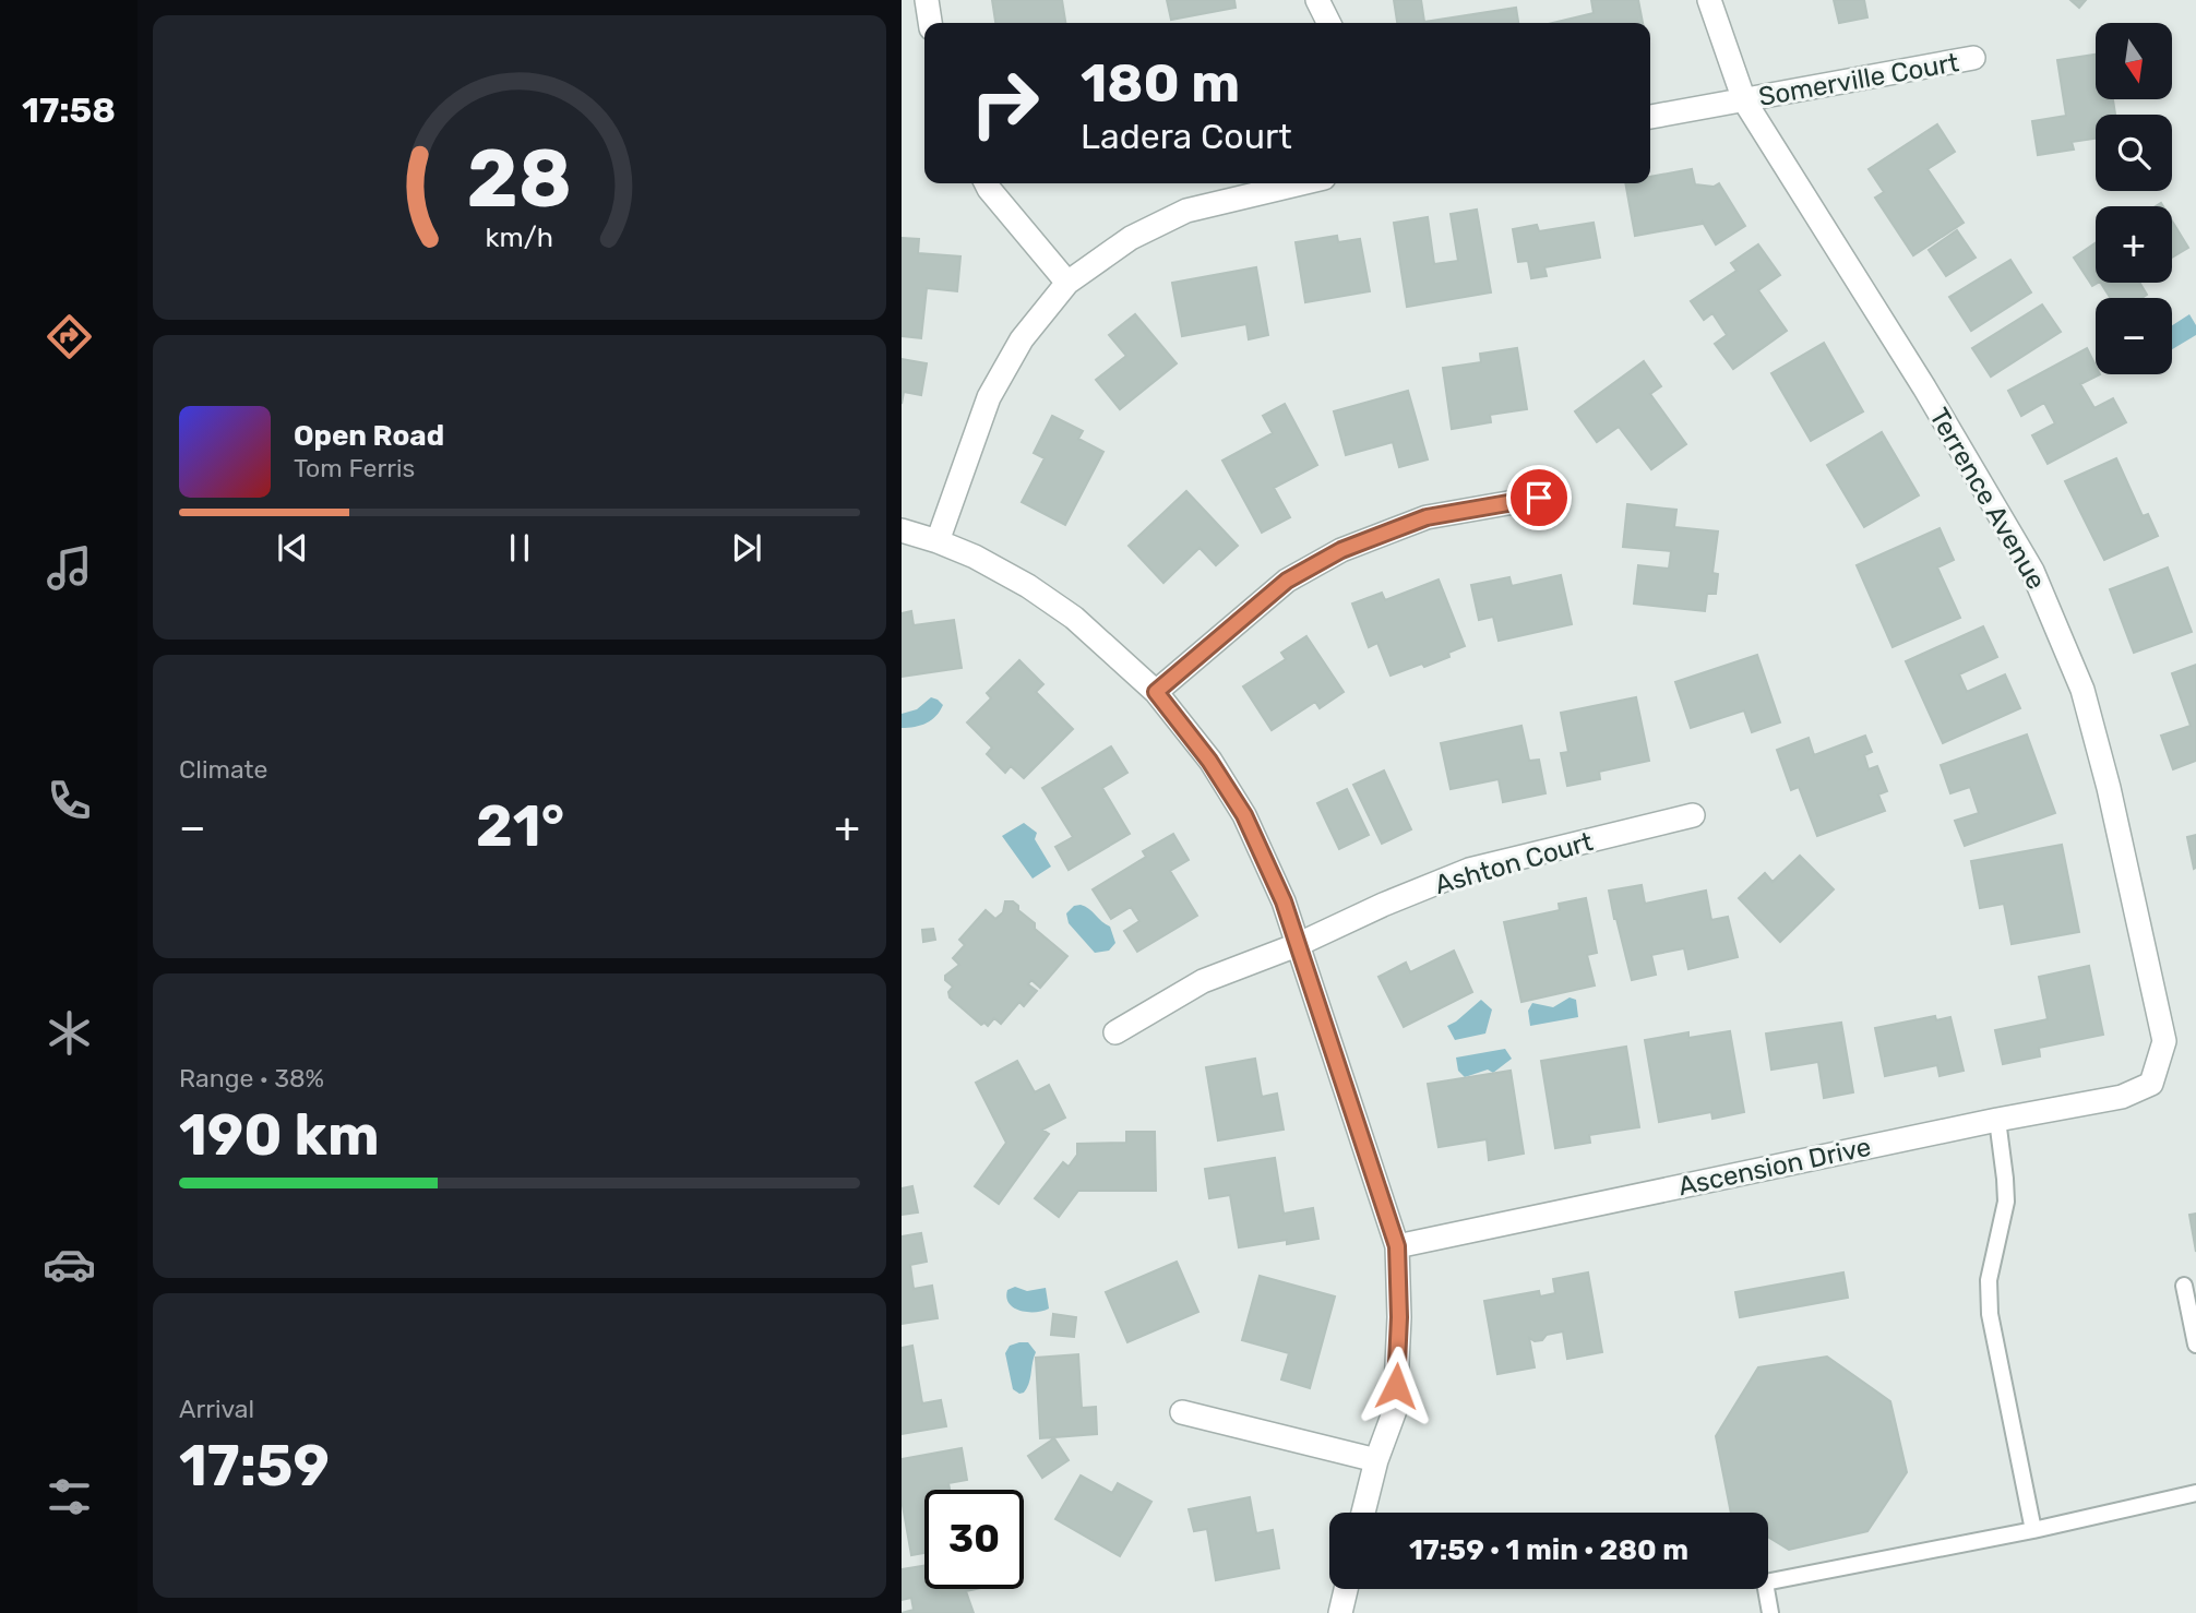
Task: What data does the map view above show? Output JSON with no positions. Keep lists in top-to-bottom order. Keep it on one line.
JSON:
{"streets":{"street":["Somerville Court","Terrence Avenue","Ashton Court","Ascension Drive"]},"crossings":[["Somerville Court","Terrence Avenue"],["Terrence Avenue","Ascension Drive"]],"north":"bottom","page":{"tabs":"17:58","map_buttons":["+","−"],"turn":["180 m","Ladera Court"],"song":["Open Road","Tom Ferris"],"tile":["Climate",["Range · 38%","190 km"],["Arrival","17:59"]],"heat":["−","21°","+"],"limit":"30","trip":"17:59 · 1 min · 280 m","gauge":["28","km/h"]}}
